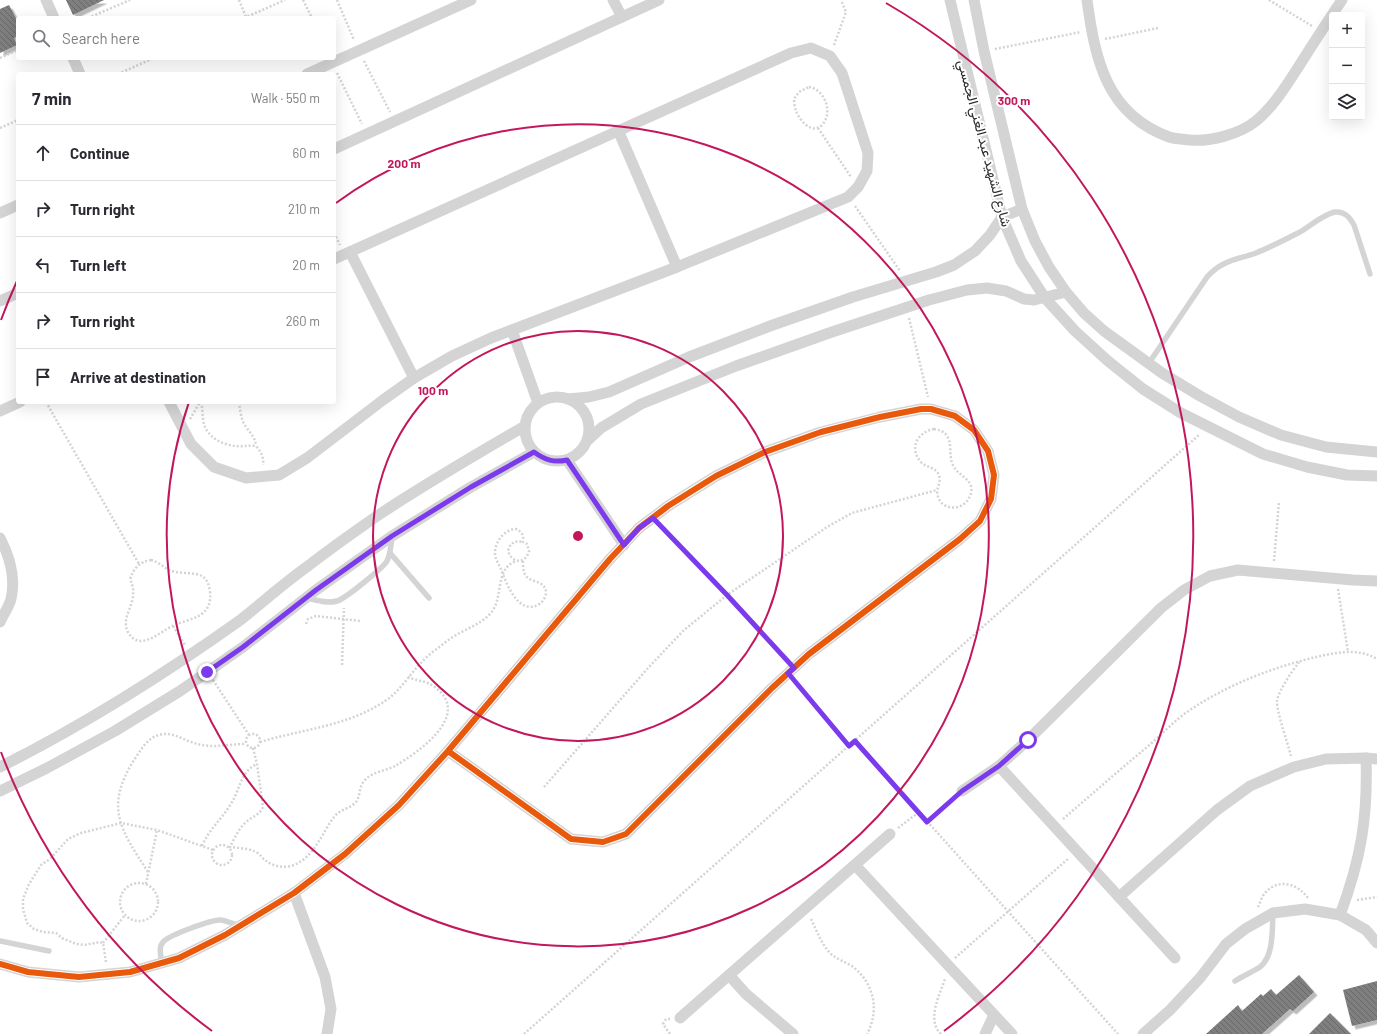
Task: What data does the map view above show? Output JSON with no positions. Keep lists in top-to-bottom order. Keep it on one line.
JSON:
{"streets":{"street":["شارع الشهيد عبد الغني الجمسي"]},"page":{"map_buttons":["+","−"],"search":"Search here","heading":["7 min","Walk · 550 m"],"list":[["Continue","60 m"],["Turn right","210 m"],["Turn left","20 m"],["Turn right","260 m"],"Arrive at destination"]},"rings":["300 m","200 m","100 m"]}
